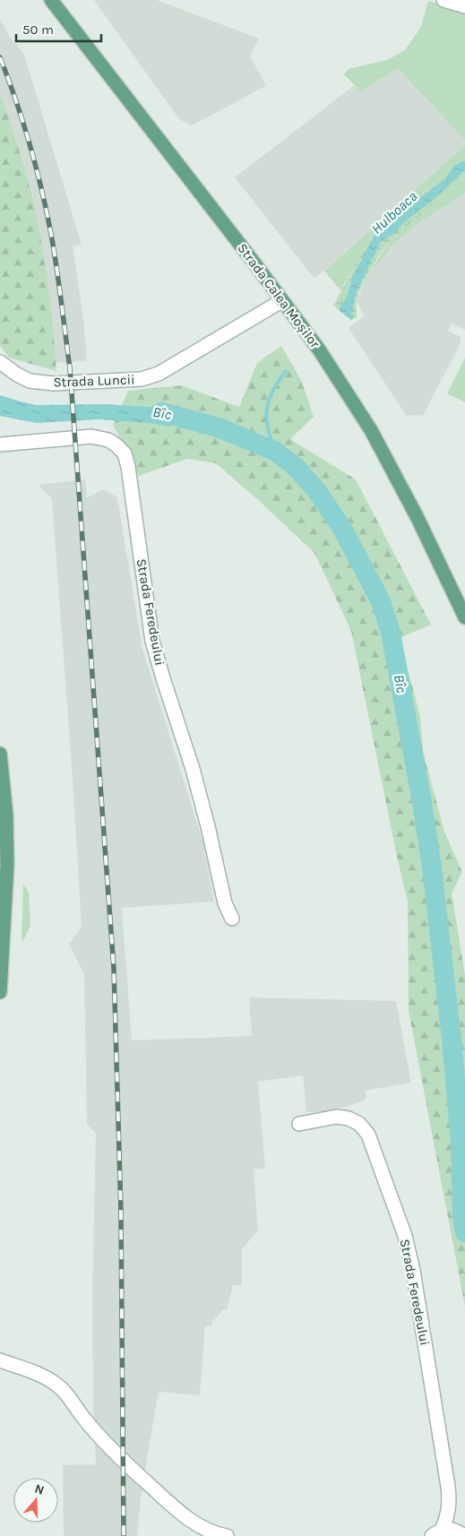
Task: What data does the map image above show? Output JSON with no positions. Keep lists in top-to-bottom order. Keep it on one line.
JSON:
{"streets":{"main road":["Strada Calea Moșilor"],"street":["Strada Luncii","Strada Feredeului"]},"crossings":[["Strada Calea Moșilor","Strada Luncii"]],"water":["Hulboaca","Bîc"],"scale_bar":"50 m","north":"top"}
